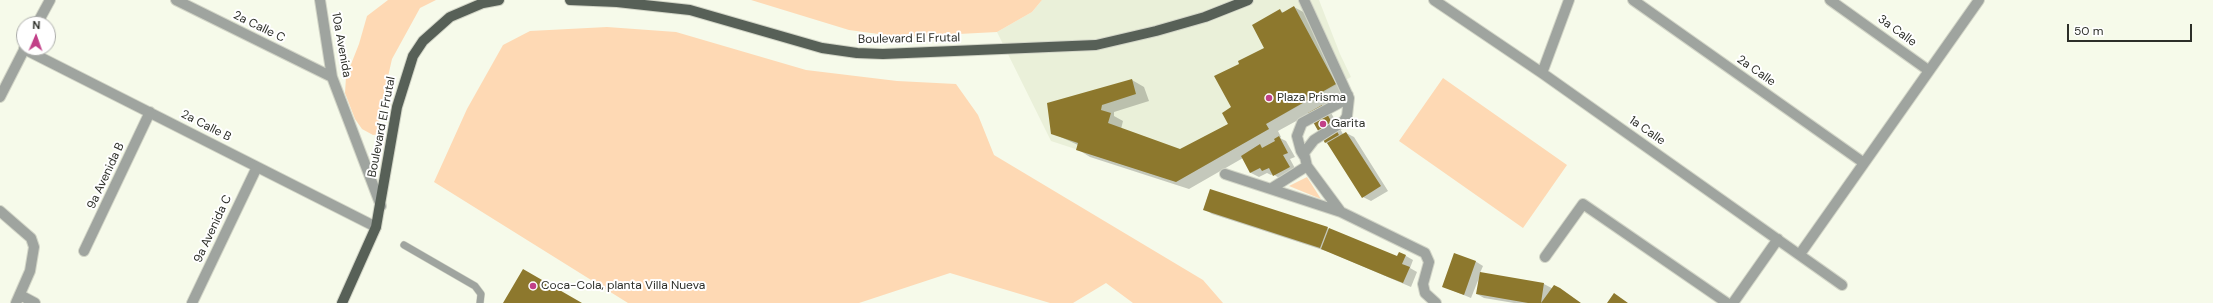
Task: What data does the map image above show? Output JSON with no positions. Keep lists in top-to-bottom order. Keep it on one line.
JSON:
{"streets":{"main road":["Boulevard El Frutal"],"street":["2a Calle C","3a Calle","10a Avenida","2a Calle","2a Calle B","1a Calle","9a Avenida B","9a Avenida C"]},"crossings":[["2a Calle C","10a Avenida"],["Boulevard El Frutal","10a Avenida"],["Boulevard El Frutal","2a Calle B"],["2a Calle B","9a Avenida B"],["2a Calle B","9a Avenida C"]],"places":["Plaza Prisma","Garita","Coca-Cola, planta Villa Nueva"],"scale_bar":"50 m","north":"top"}
